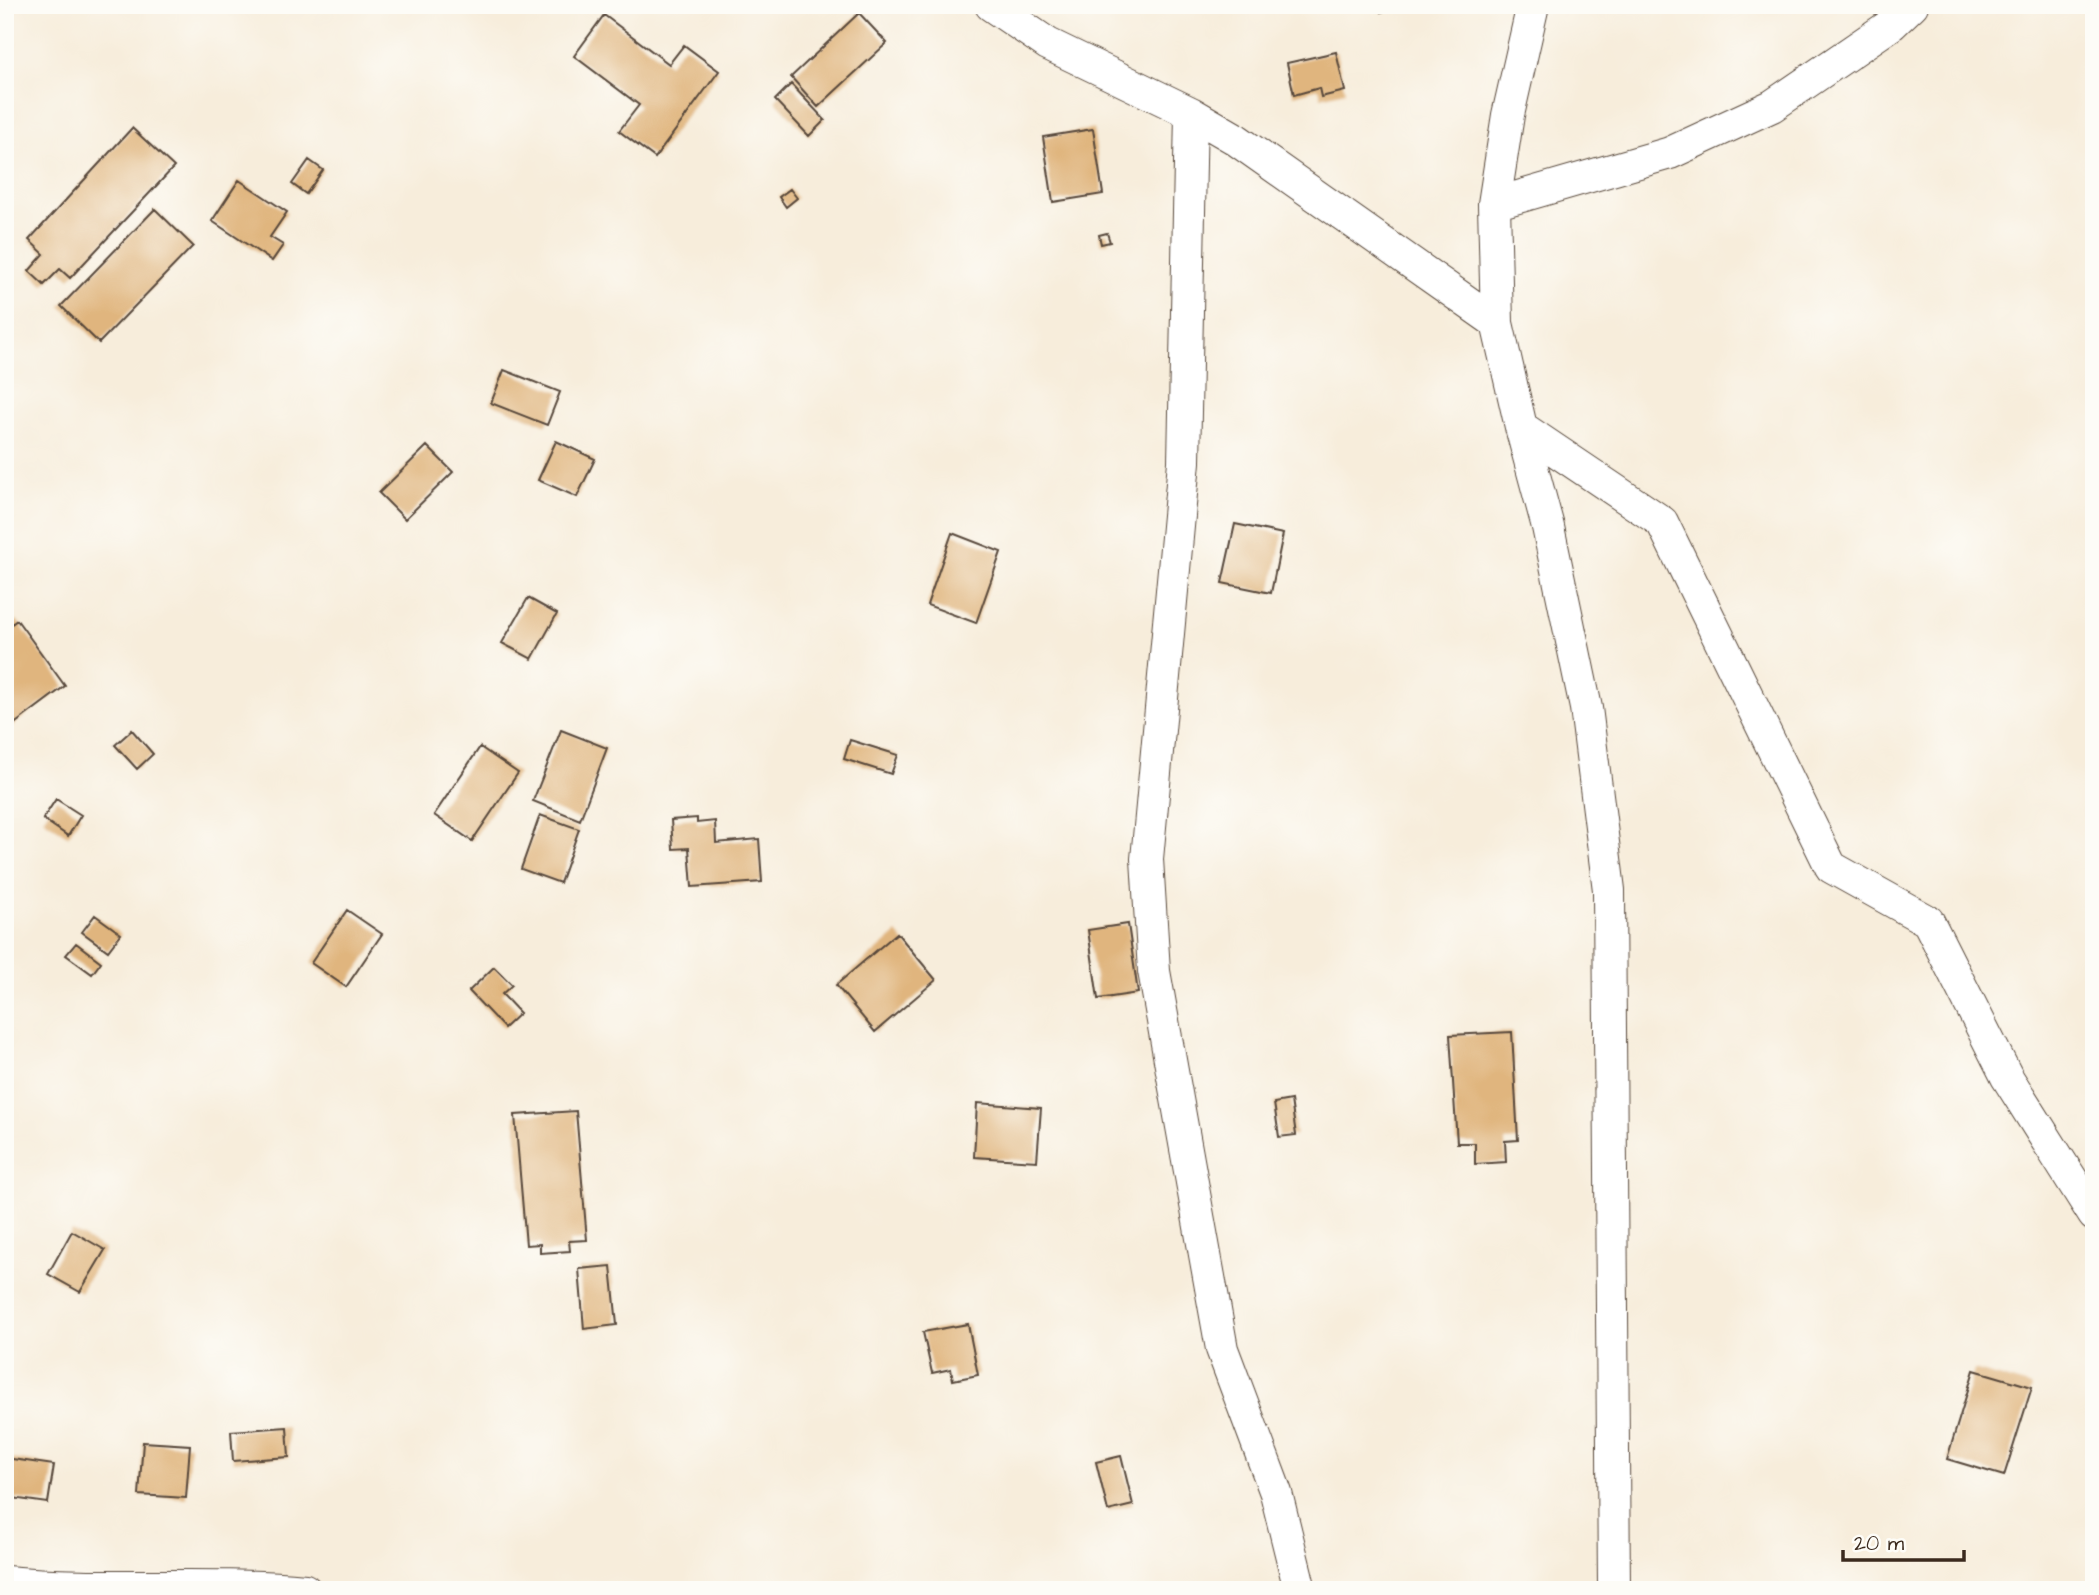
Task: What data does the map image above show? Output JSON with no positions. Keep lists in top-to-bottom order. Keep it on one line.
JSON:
{"scale_bar":"20 m"}
